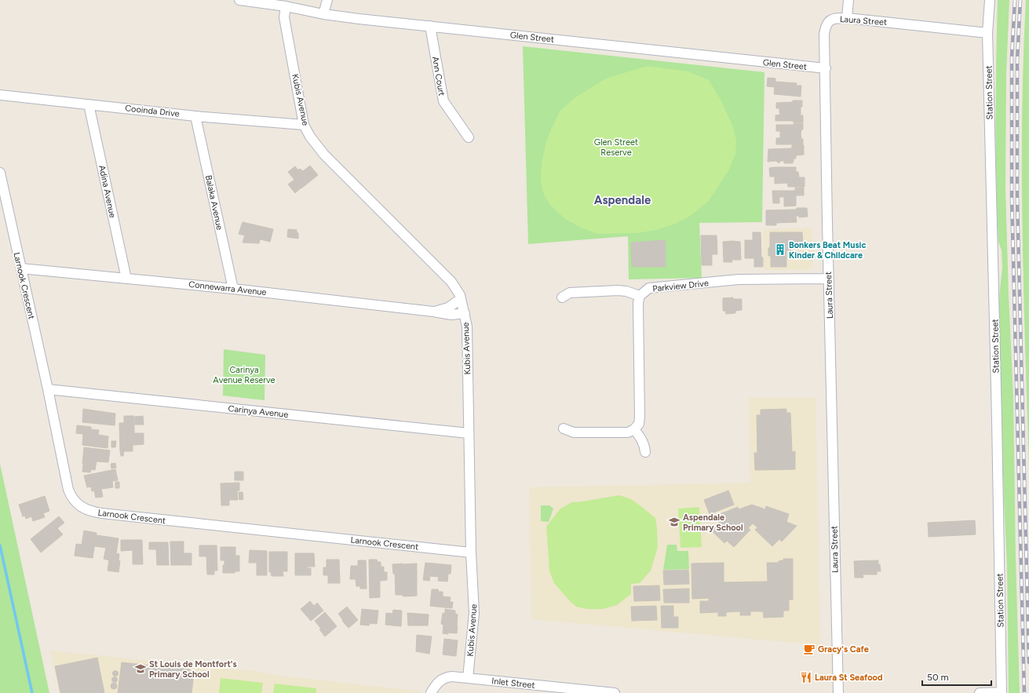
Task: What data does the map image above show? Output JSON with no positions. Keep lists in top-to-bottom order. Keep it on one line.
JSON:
{"streets":{"street":["Laura Street","Glen Street","Ann Court","Station Street","Kubis Avenue","Cooinda Drive","Adina Avenue","Balaka Avenue","Larnook Crescent","Parkview Drive","Connewarra Avenue","Carinya Avenue","Inlet Street"]},"crossings":[["Laura Street","Glen Street"],["Laura Street","Station Street"],["Laura Street","Parkview Drive"],["Glen Street","Ann Court"],["Glen Street","Kubis Avenue"],["Kubis Avenue","Cooinda Drive"],["Kubis Avenue","Larnook Crescent"],["Kubis Avenue","Connewarra Avenue"],["Kubis Avenue","Carinya Avenue"],["Kubis Avenue","Inlet Street"],["Cooinda Drive","Adina Avenue"],["Cooinda Drive","Balaka Avenue"],["Adina Avenue","Connewarra Avenue"],["Balaka Avenue","Connewarra Avenue"],["Larnook Crescent","Connewarra Avenue"],["Larnook Crescent","Carinya Avenue"]],"districts":["Aspendale"],"parks":["Glen Street Reserve","Carinya Avenue Reserve"],"places":{"building":["Bonkers Beat Music Kinder & Childcare"],"school or university":["Aspendale Primary School","St Louis de Montfort's Primary School"],"cafe":["Gracy's Cafe"],"restaurant":["Laura St Seafood"]},"scale_bar":"50 m"}
